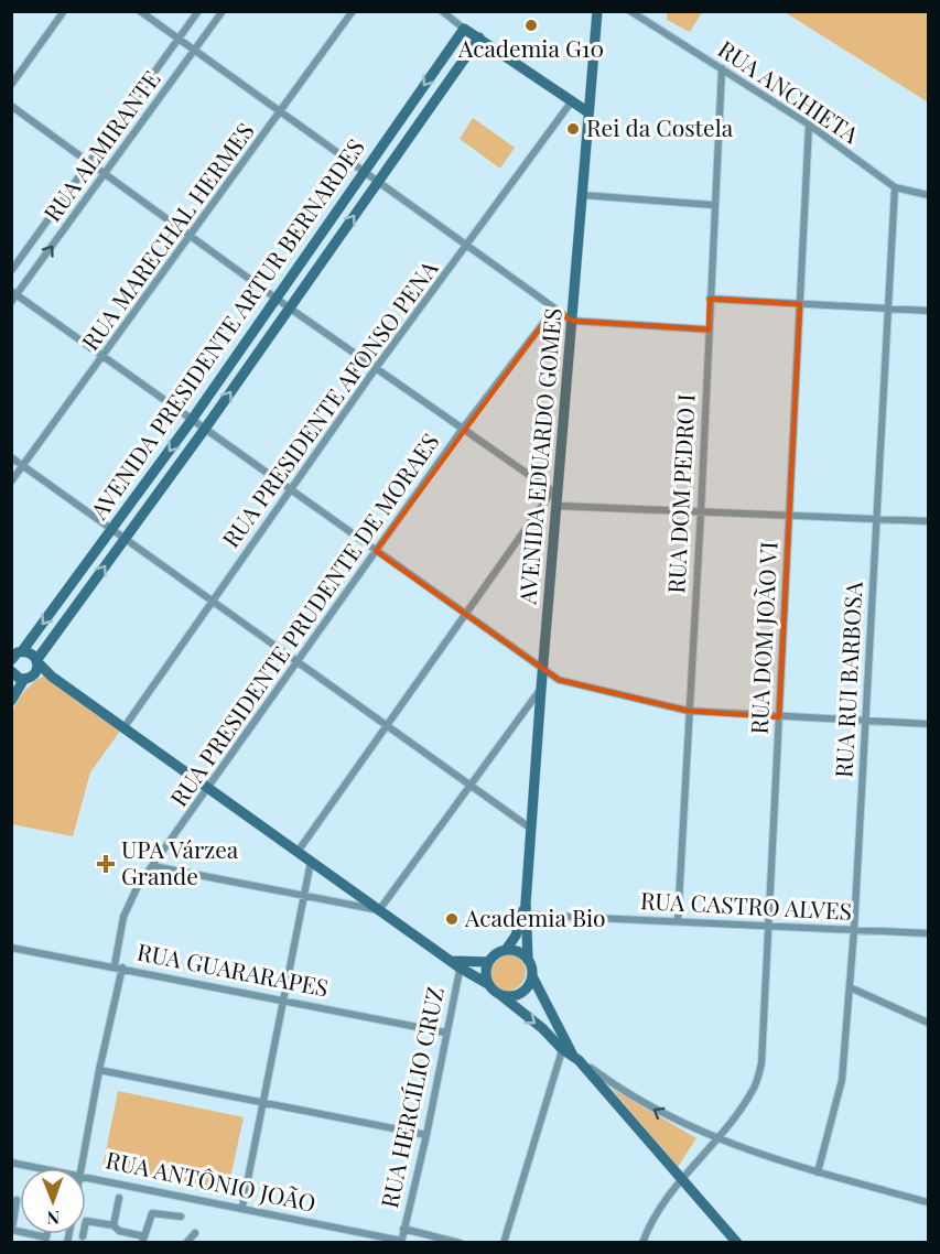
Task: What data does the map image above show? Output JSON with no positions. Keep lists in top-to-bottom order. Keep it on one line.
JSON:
{"streets":{"street":["RUA ANCHIETA","RUA ALMIRANTE","RUA MARECHAL HERMES","AVENIDA PRESIDENTE ARTUR BERNARDES","RUA PRESIDENTE AFONSO PENA","AVENIDA EDUARDO GOMES","RUA DOM PEDRO I","RUA PRESIDENTE PRUDENTE DE MORAES","RUA DOM JOÃO VI","RUA RUI BARBOSA","RUA CASTRO ALVES","RUA GUARARAPES","RUA HERCÍLIO CRUZ","RUA ANTÔNIO JOÃO"]},"crossings":[["RUA ANCHIETA","RUA DOM PEDRO I"],["RUA ANCHIETA","RUA DOM JOÃO VI"],["RUA ANCHIETA","RUA RUI BARBOSA"],["AVENIDA EDUARDO GOMES","RUA CASTRO ALVES"],["RUA DOM PEDRO I","RUA CASTRO ALVES"],["RUA PRESIDENTE PRUDENTE DE MORAES","RUA GUARARAPES"],["RUA DOM JOÃO VI","RUA CASTRO ALVES"],["RUA RUI BARBOSA","RUA CASTRO ALVES"],["RUA GUARARAPES","RUA HERCÍLIO CRUZ"],["RUA HERCÍLIO CRUZ","RUA ANTÔNIO JOÃO"]],"places":{"other":["Academia G10","Rei da Costela","Academia Bio"],"health":["UPA Várzea Grande"]},"north":"bottom"}
